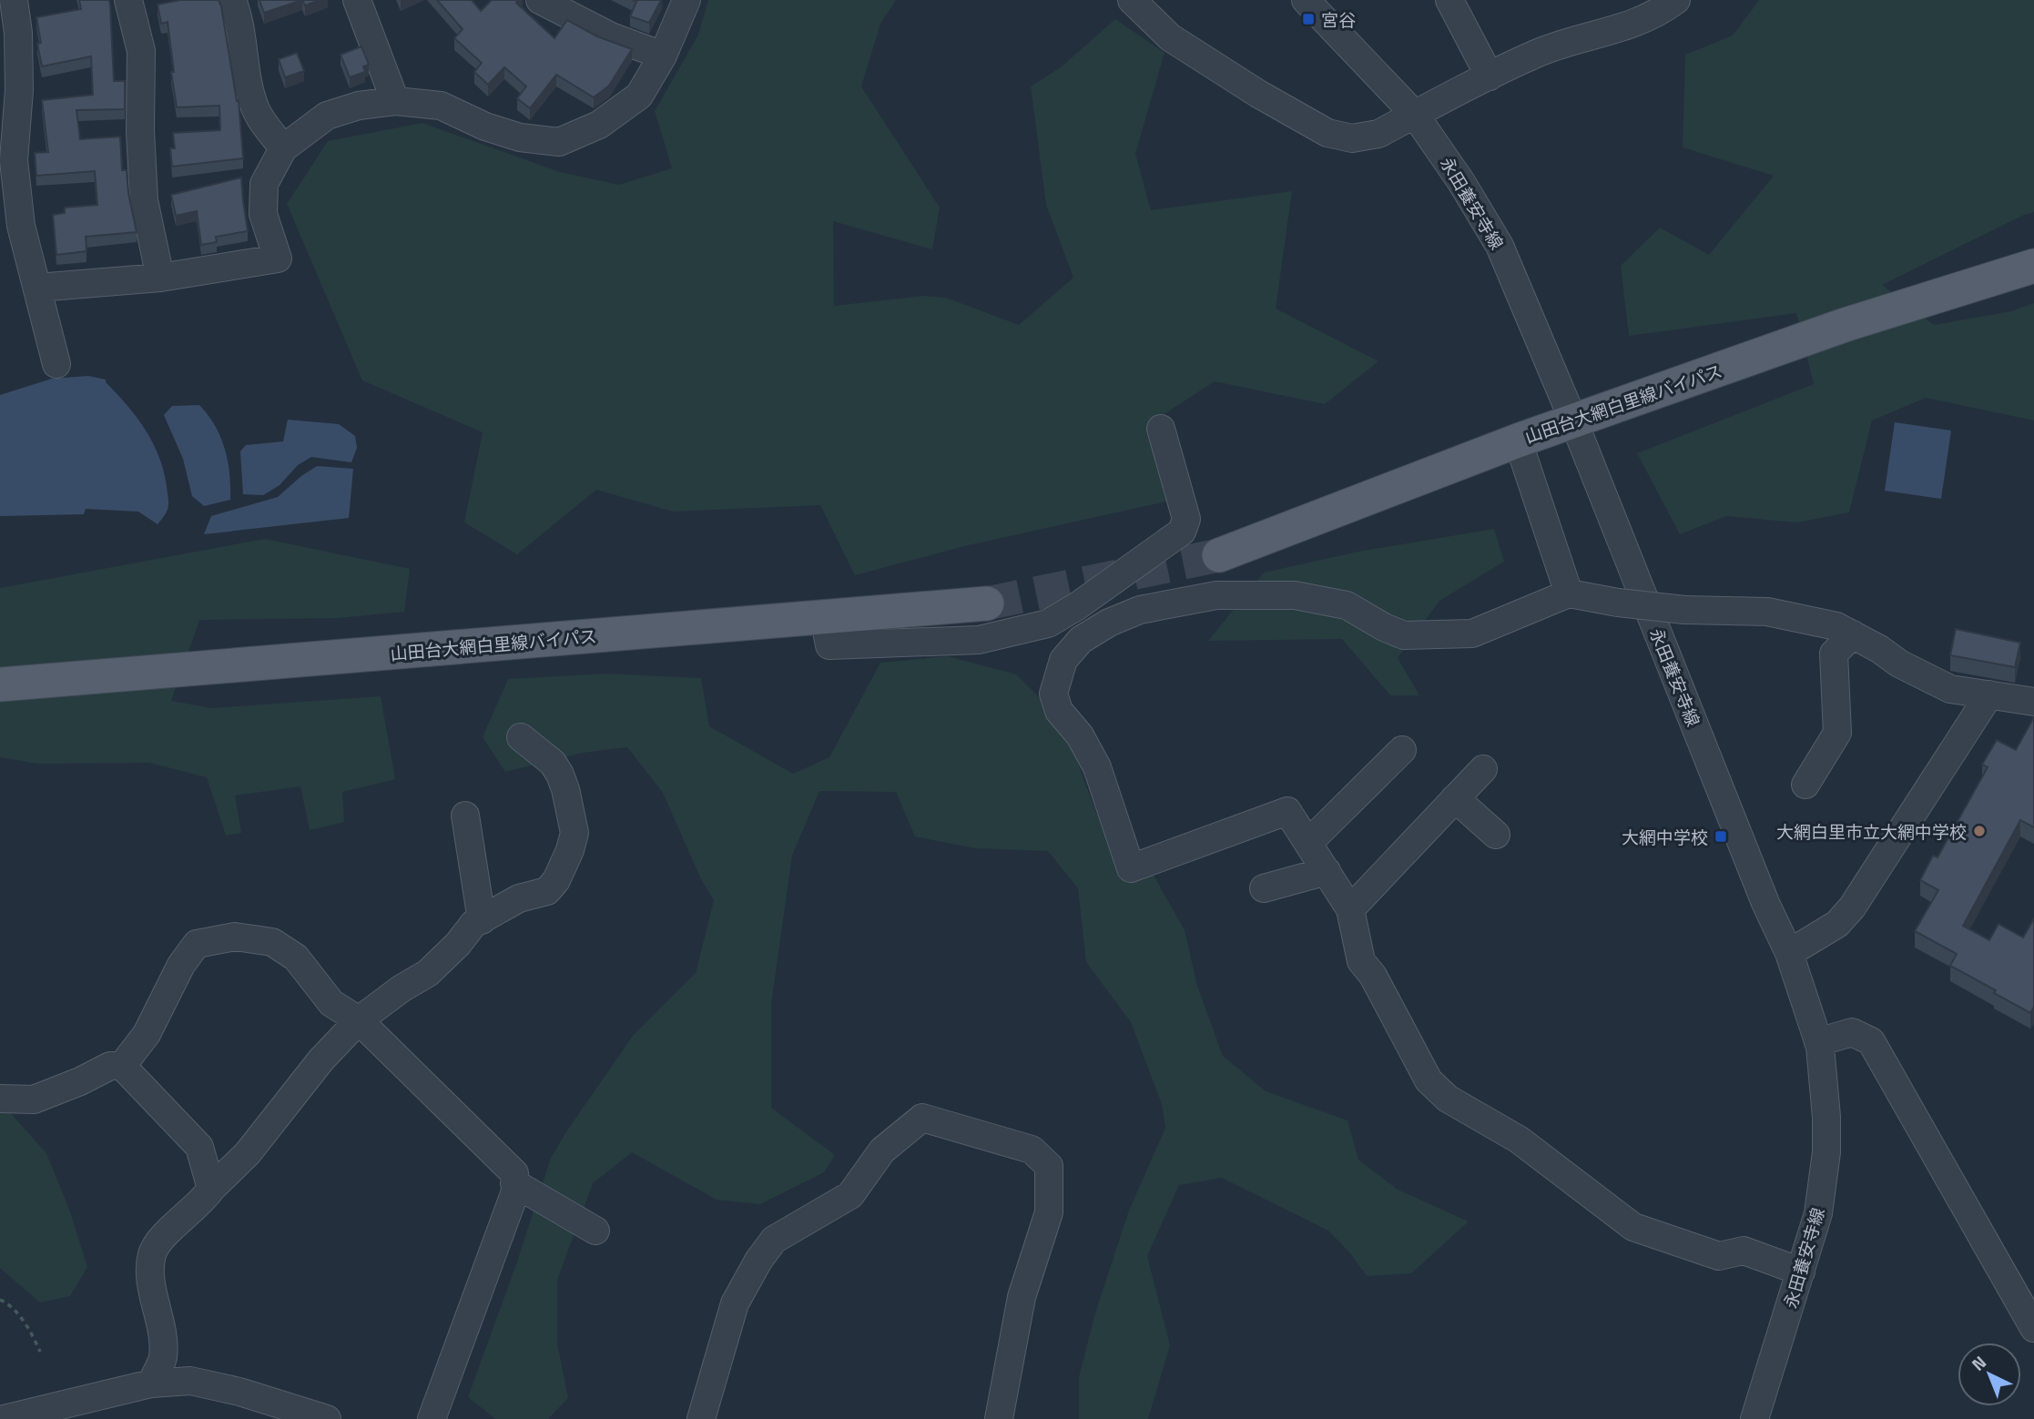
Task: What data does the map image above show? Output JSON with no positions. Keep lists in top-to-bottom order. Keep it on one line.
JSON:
{"streets":{"main road":["山田台大網白里線バイパス"],"street":["永田養安寺線"]},"crossings":[["永田養安寺線","山田台大網白里線バイパス"]],"places":{"transit":["宮谷","大網中学校"],"other":["大網白里市立大網中学校"]},"north":"top left"}
